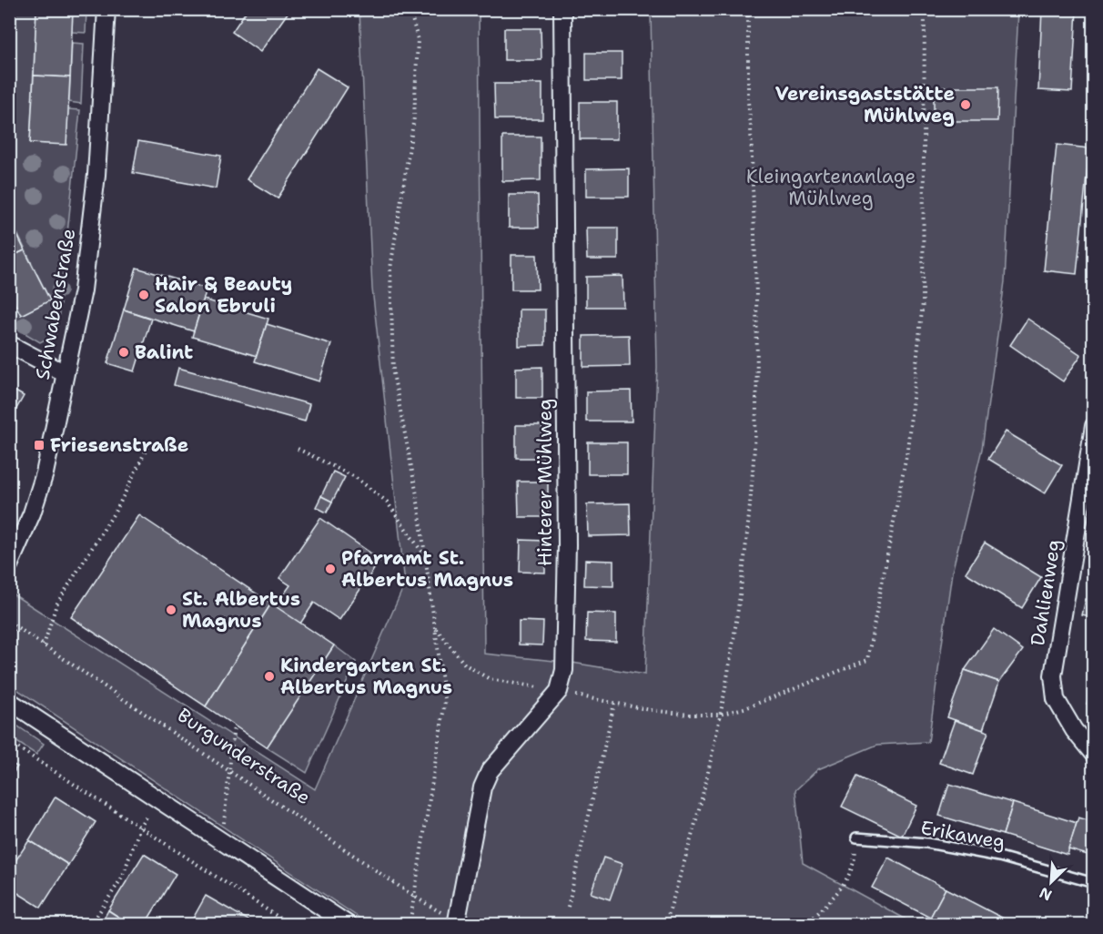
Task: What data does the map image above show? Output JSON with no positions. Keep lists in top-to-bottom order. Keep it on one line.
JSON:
{"streets":{"street":["Schwabenstraße","Hinterer Mühlweg","Dahlienweg"],"lane":["Erikaweg"],"path":["Burgunderstraße"]},"crossings":[["Hinterer Mühlweg","Burgunderstraße"]],"parks":["Kleingartenanlage Mühlweg"],"places":{"other":["Vereinsgaststätte Mühlweg","Hair & Beauty Salon Ebruli","Balint","Pfarramt St. Albertus Magnus","St. Albertus Magnus","Kindergarten St. Albertus Magnus"],"transit":["Friesenstraße"]},"north":"bottom left"}
